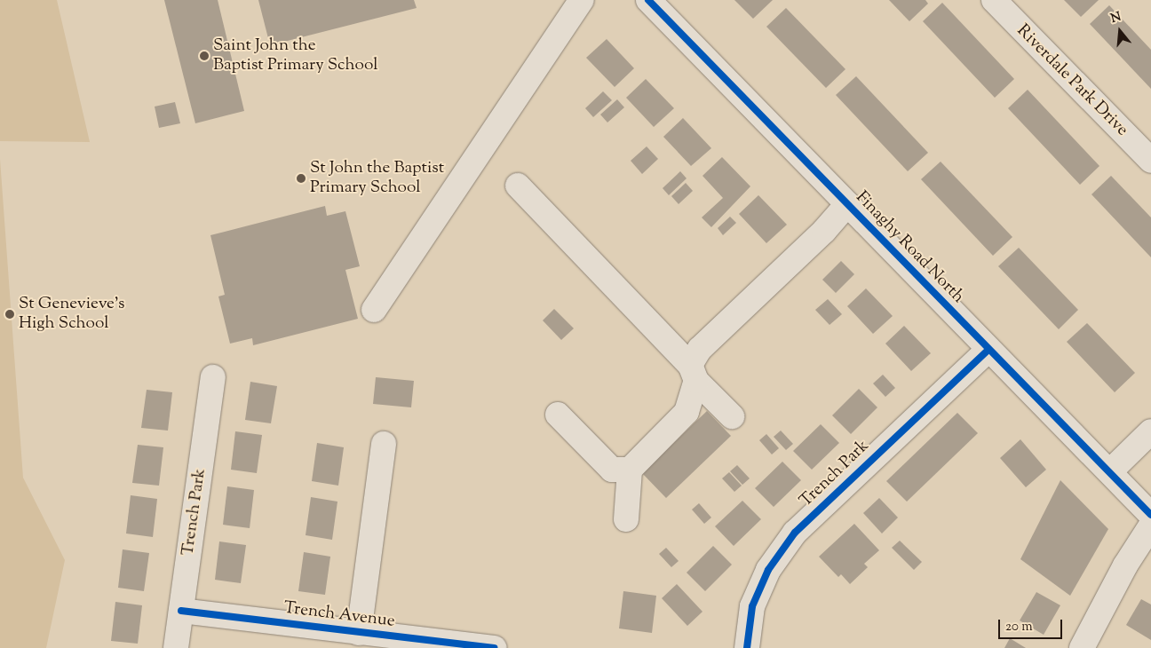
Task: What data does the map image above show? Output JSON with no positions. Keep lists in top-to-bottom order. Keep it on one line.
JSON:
{"streets":{"street":["Riverdale Park Drive","Finaghy Road North","Trench Park","Trench Avenue"]},"crossings":[["Finaghy Road North","Trench Park"],["Trench Park","Trench Avenue"]],"places":["Saint John the Baptist Primary School","St John the Baptist Primary School","St Genevieve's High School"],"scale_bar":"20 m","north":"top"}
